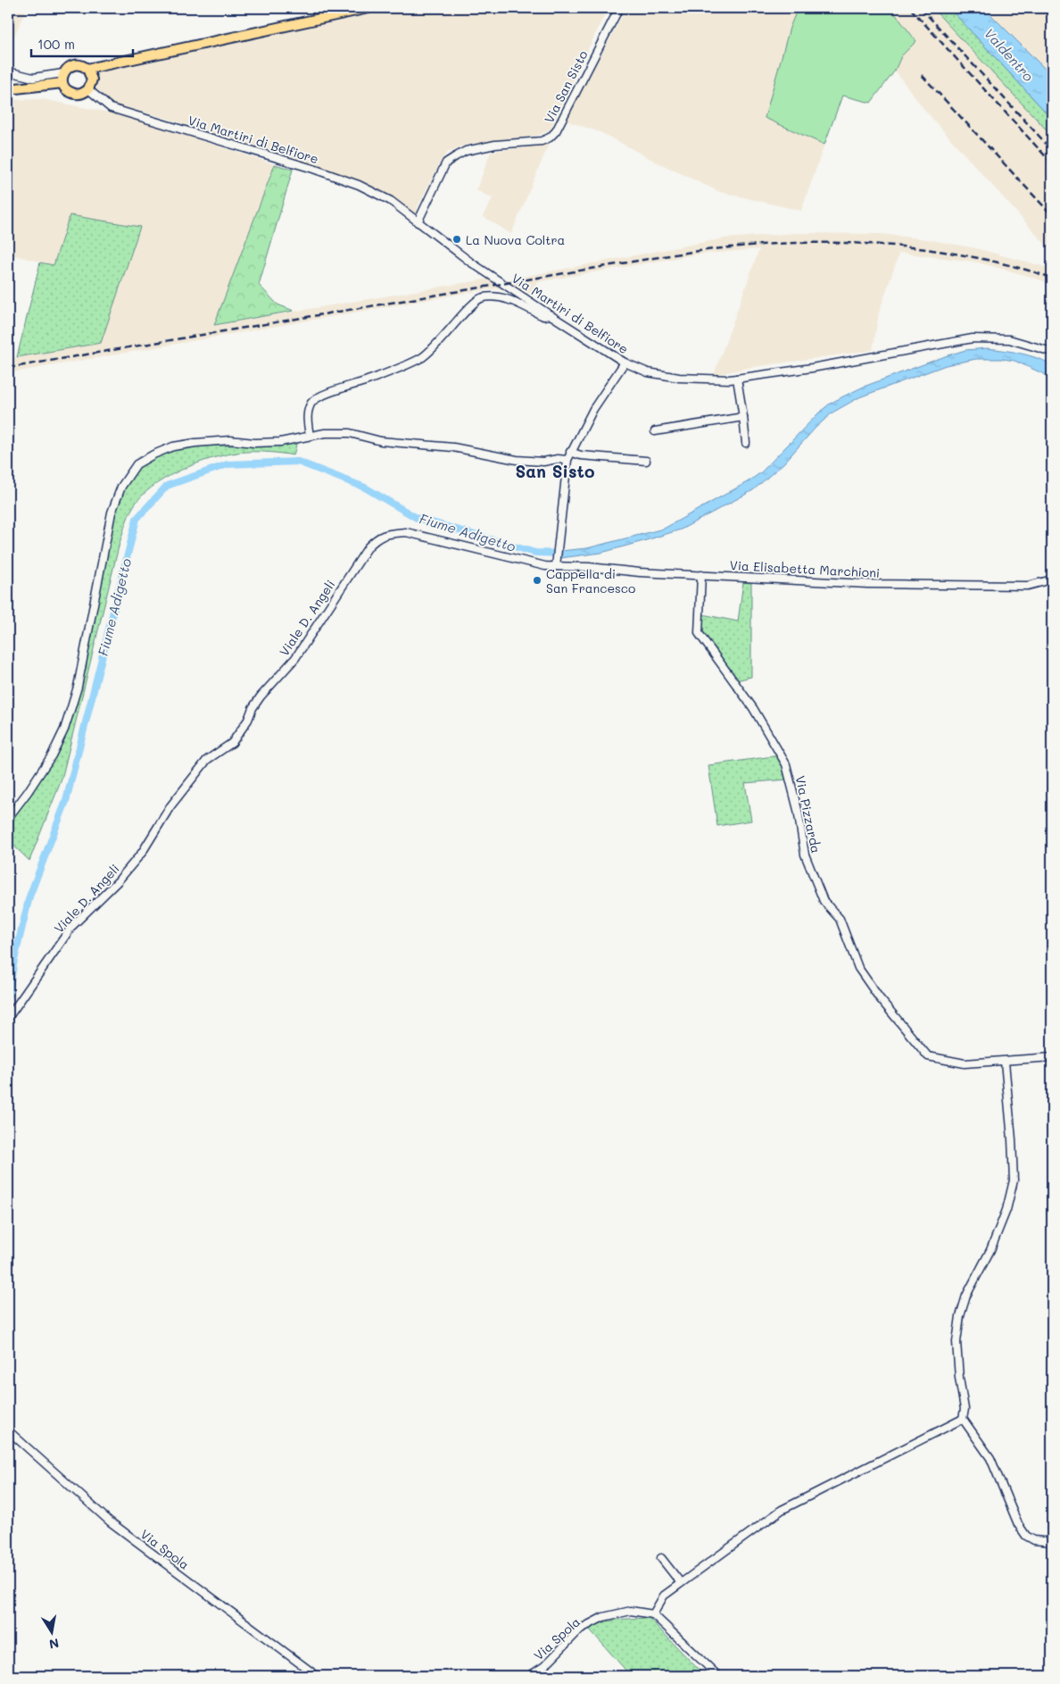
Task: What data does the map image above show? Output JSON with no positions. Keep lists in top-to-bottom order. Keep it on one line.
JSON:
{"streets":{"street":["Via San Sisto","Via Martiri di Belfiore","Via Elisabetta Marchioni","Viale D. Angeli","Via Pizzarda","Via Spola"]},"crossings":[["Via San Sisto","Via Martiri di Belfiore"],["Via Elisabetta Marchioni","Viale D. Angeli"],["Via Elisabetta Marchioni","Via Pizzarda"]],"districts":["San Sisto"],"water":["Valdentro","Fiume Adigetto"],"places":["La Nuova Coltra","Cappella di San Francesco"],"scale_bar":"100 m","north":"bottom"}
